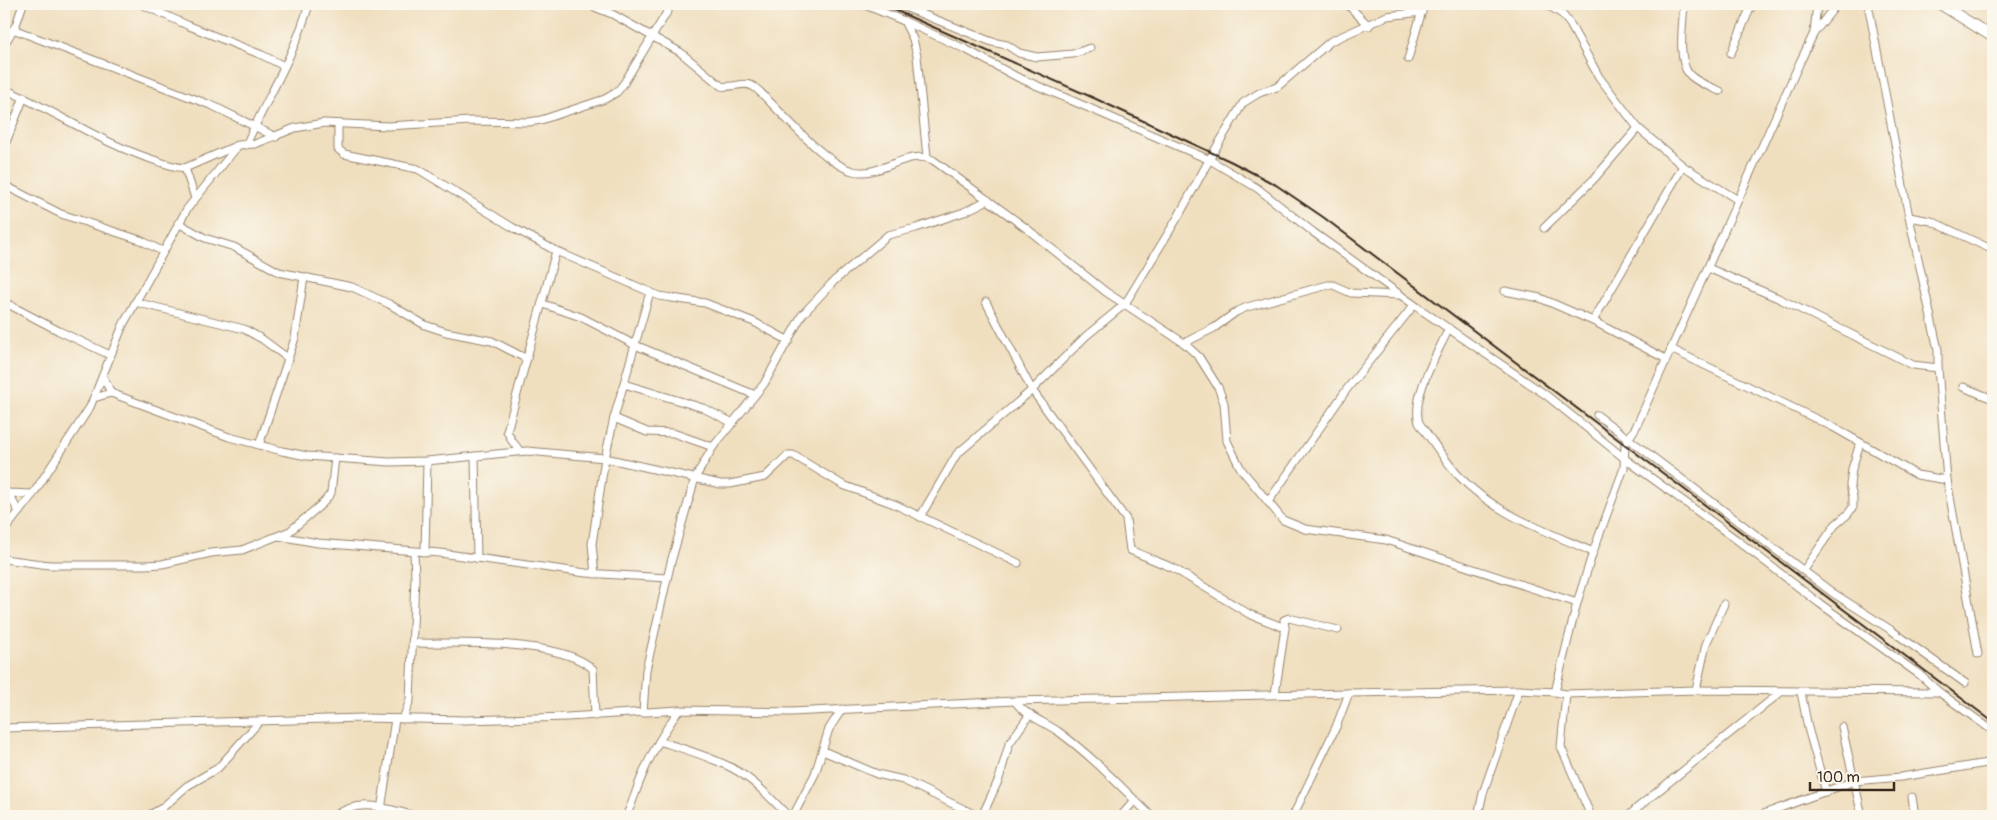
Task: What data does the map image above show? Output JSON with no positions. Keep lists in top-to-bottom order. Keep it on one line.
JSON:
{"scale_bar":"100 m"}
